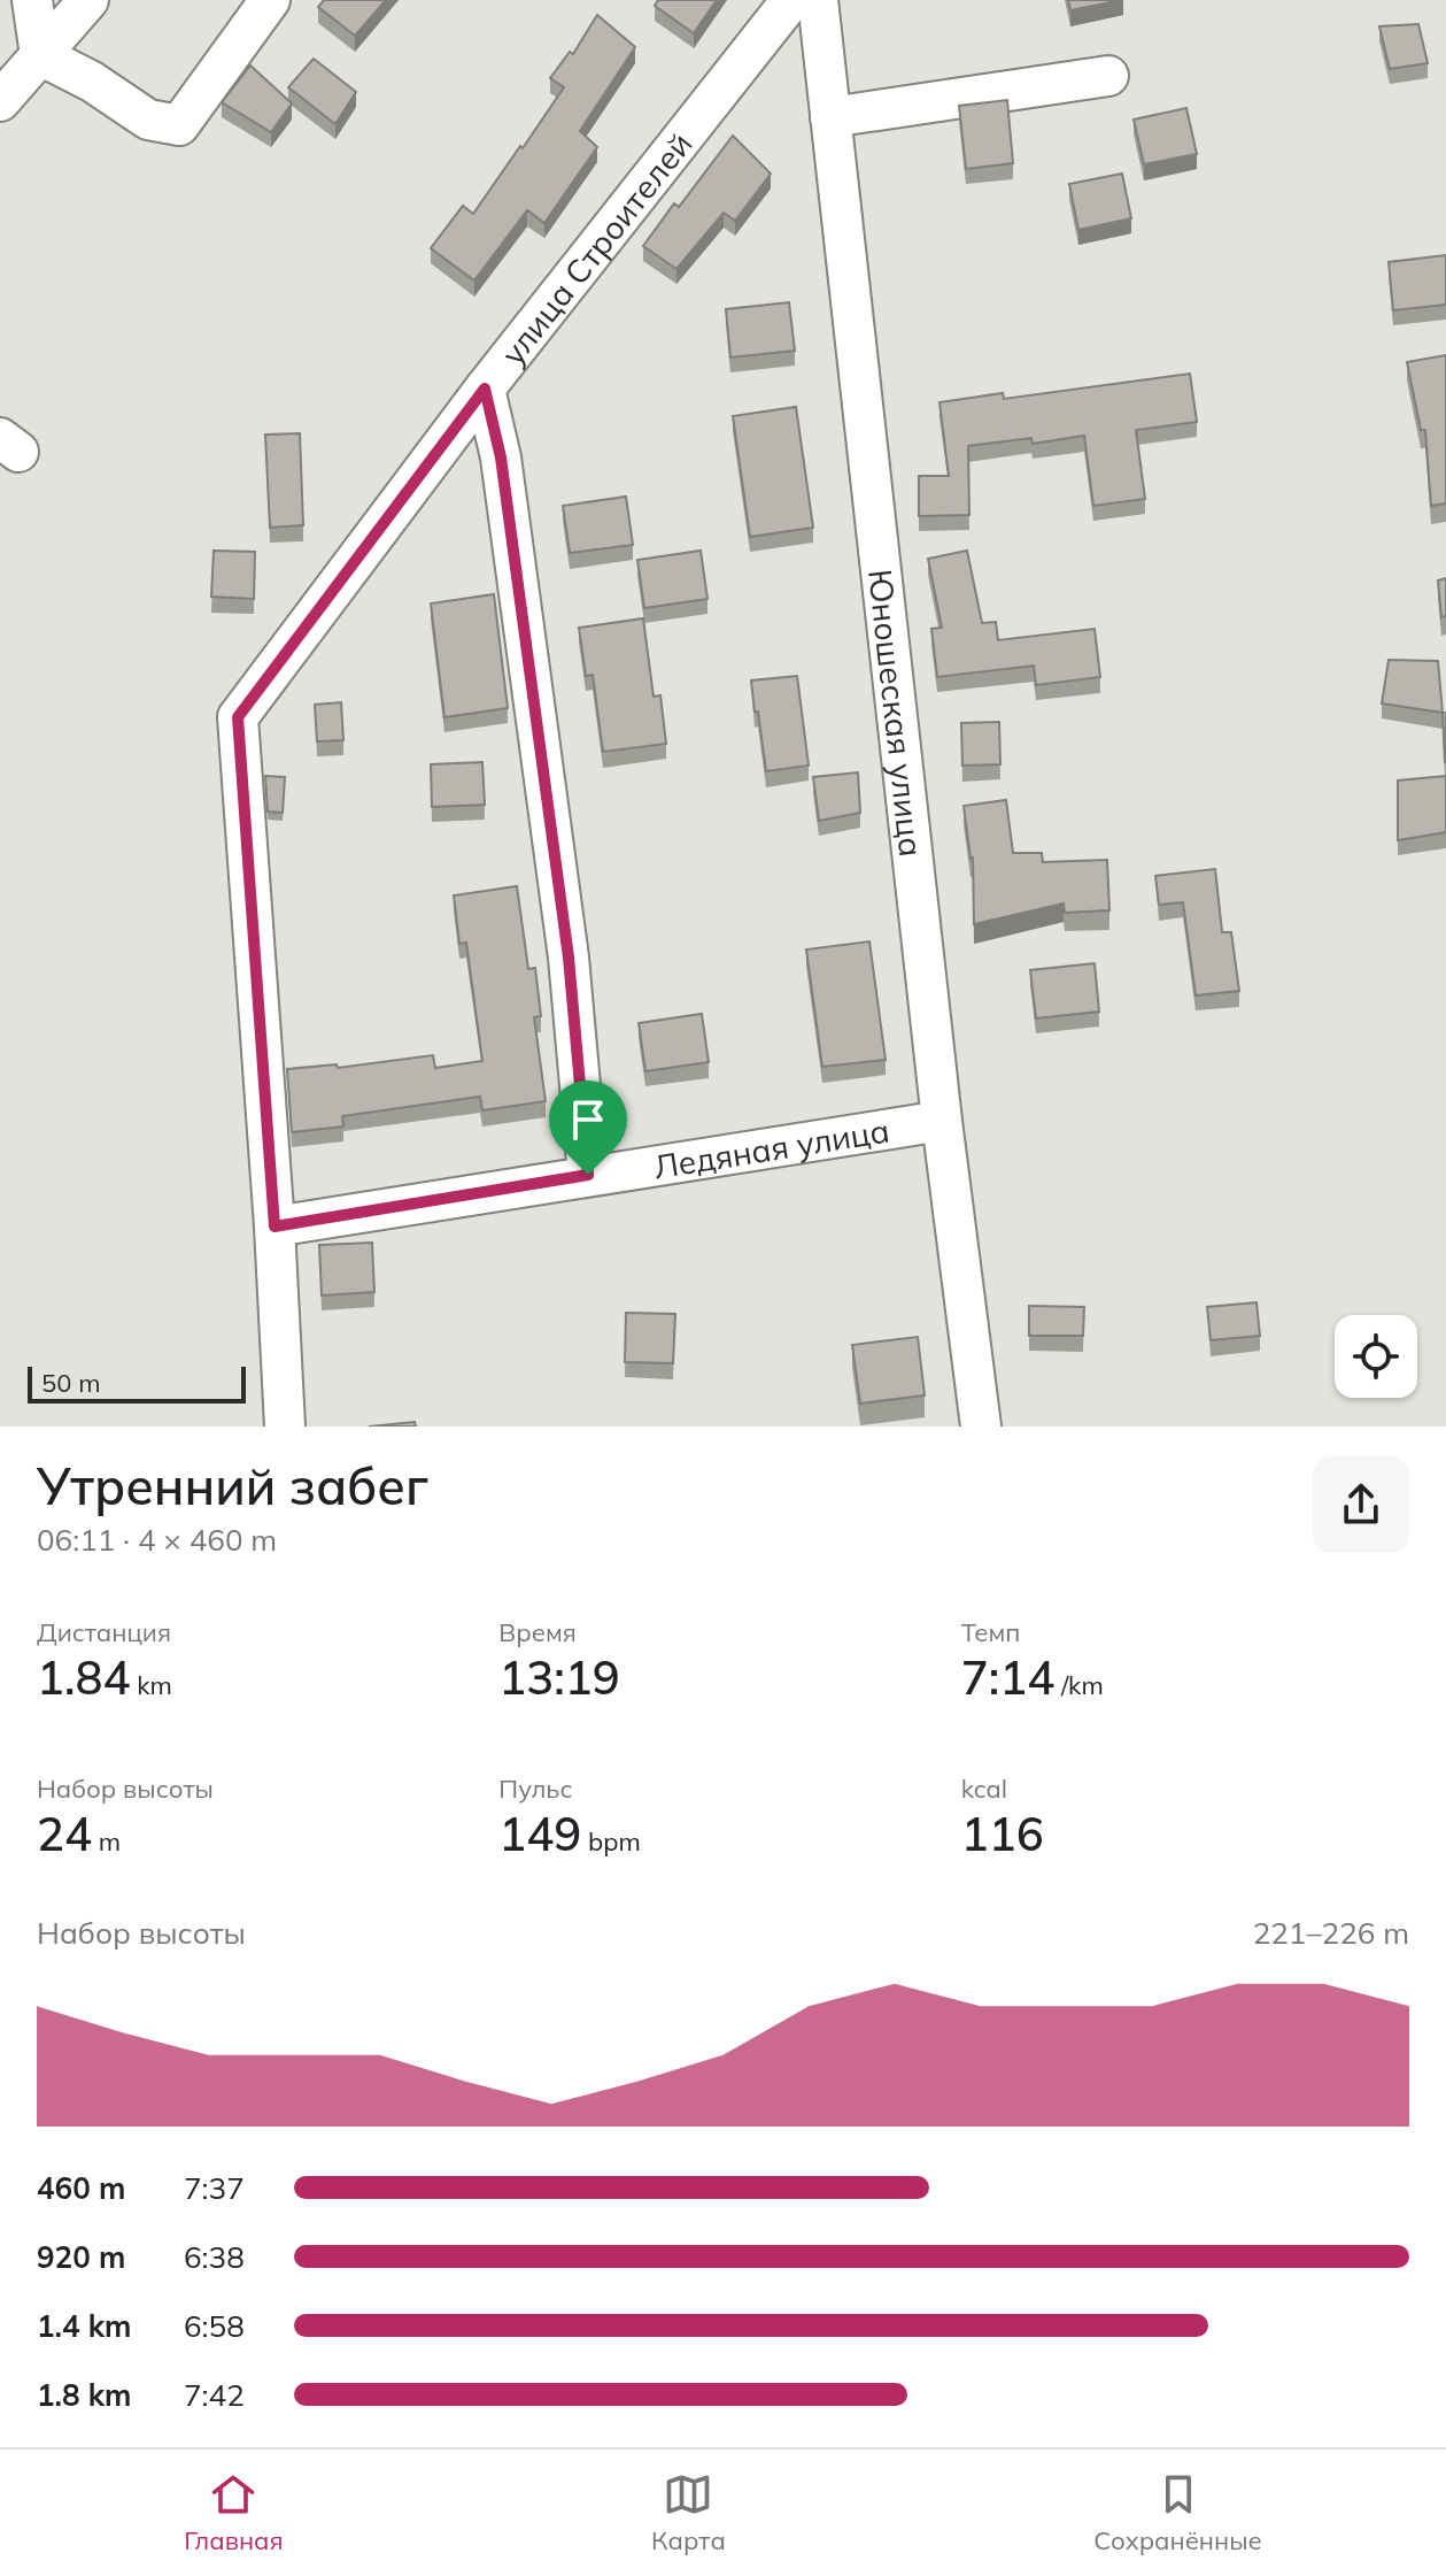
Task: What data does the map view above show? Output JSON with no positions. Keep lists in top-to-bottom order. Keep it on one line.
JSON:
{"streets":{"street":["улица Строителей","Юношеская улица","Ледяная улица"]},"crossings":[["улица Строителей","Ледяная улица"],["Юношеская улица","Ледяная улица"]],"scale_bar":"50 m","page":{"scale":"50 m","heading":["Утренний забег","06:11 · 4 × 460 m"],"stats":[["Дистанция","1.84 km"],["Время","13:19"],["Темп","7:14 /km"],["Набор высоты","24 m"],["Пульс","149 bpm"],["kcal","116"]],"chart":["Набор высоты","221–226 m"],"list":[{"name":"460 m","note":"7:37"},{"name":"920 m","note":"6:38"},{"name":"1.4 km","note":"6:58"},{"name":"1.8 km","note":"7:42"}],"tabs":["Главная","Карта","Сохранённые"]}}
